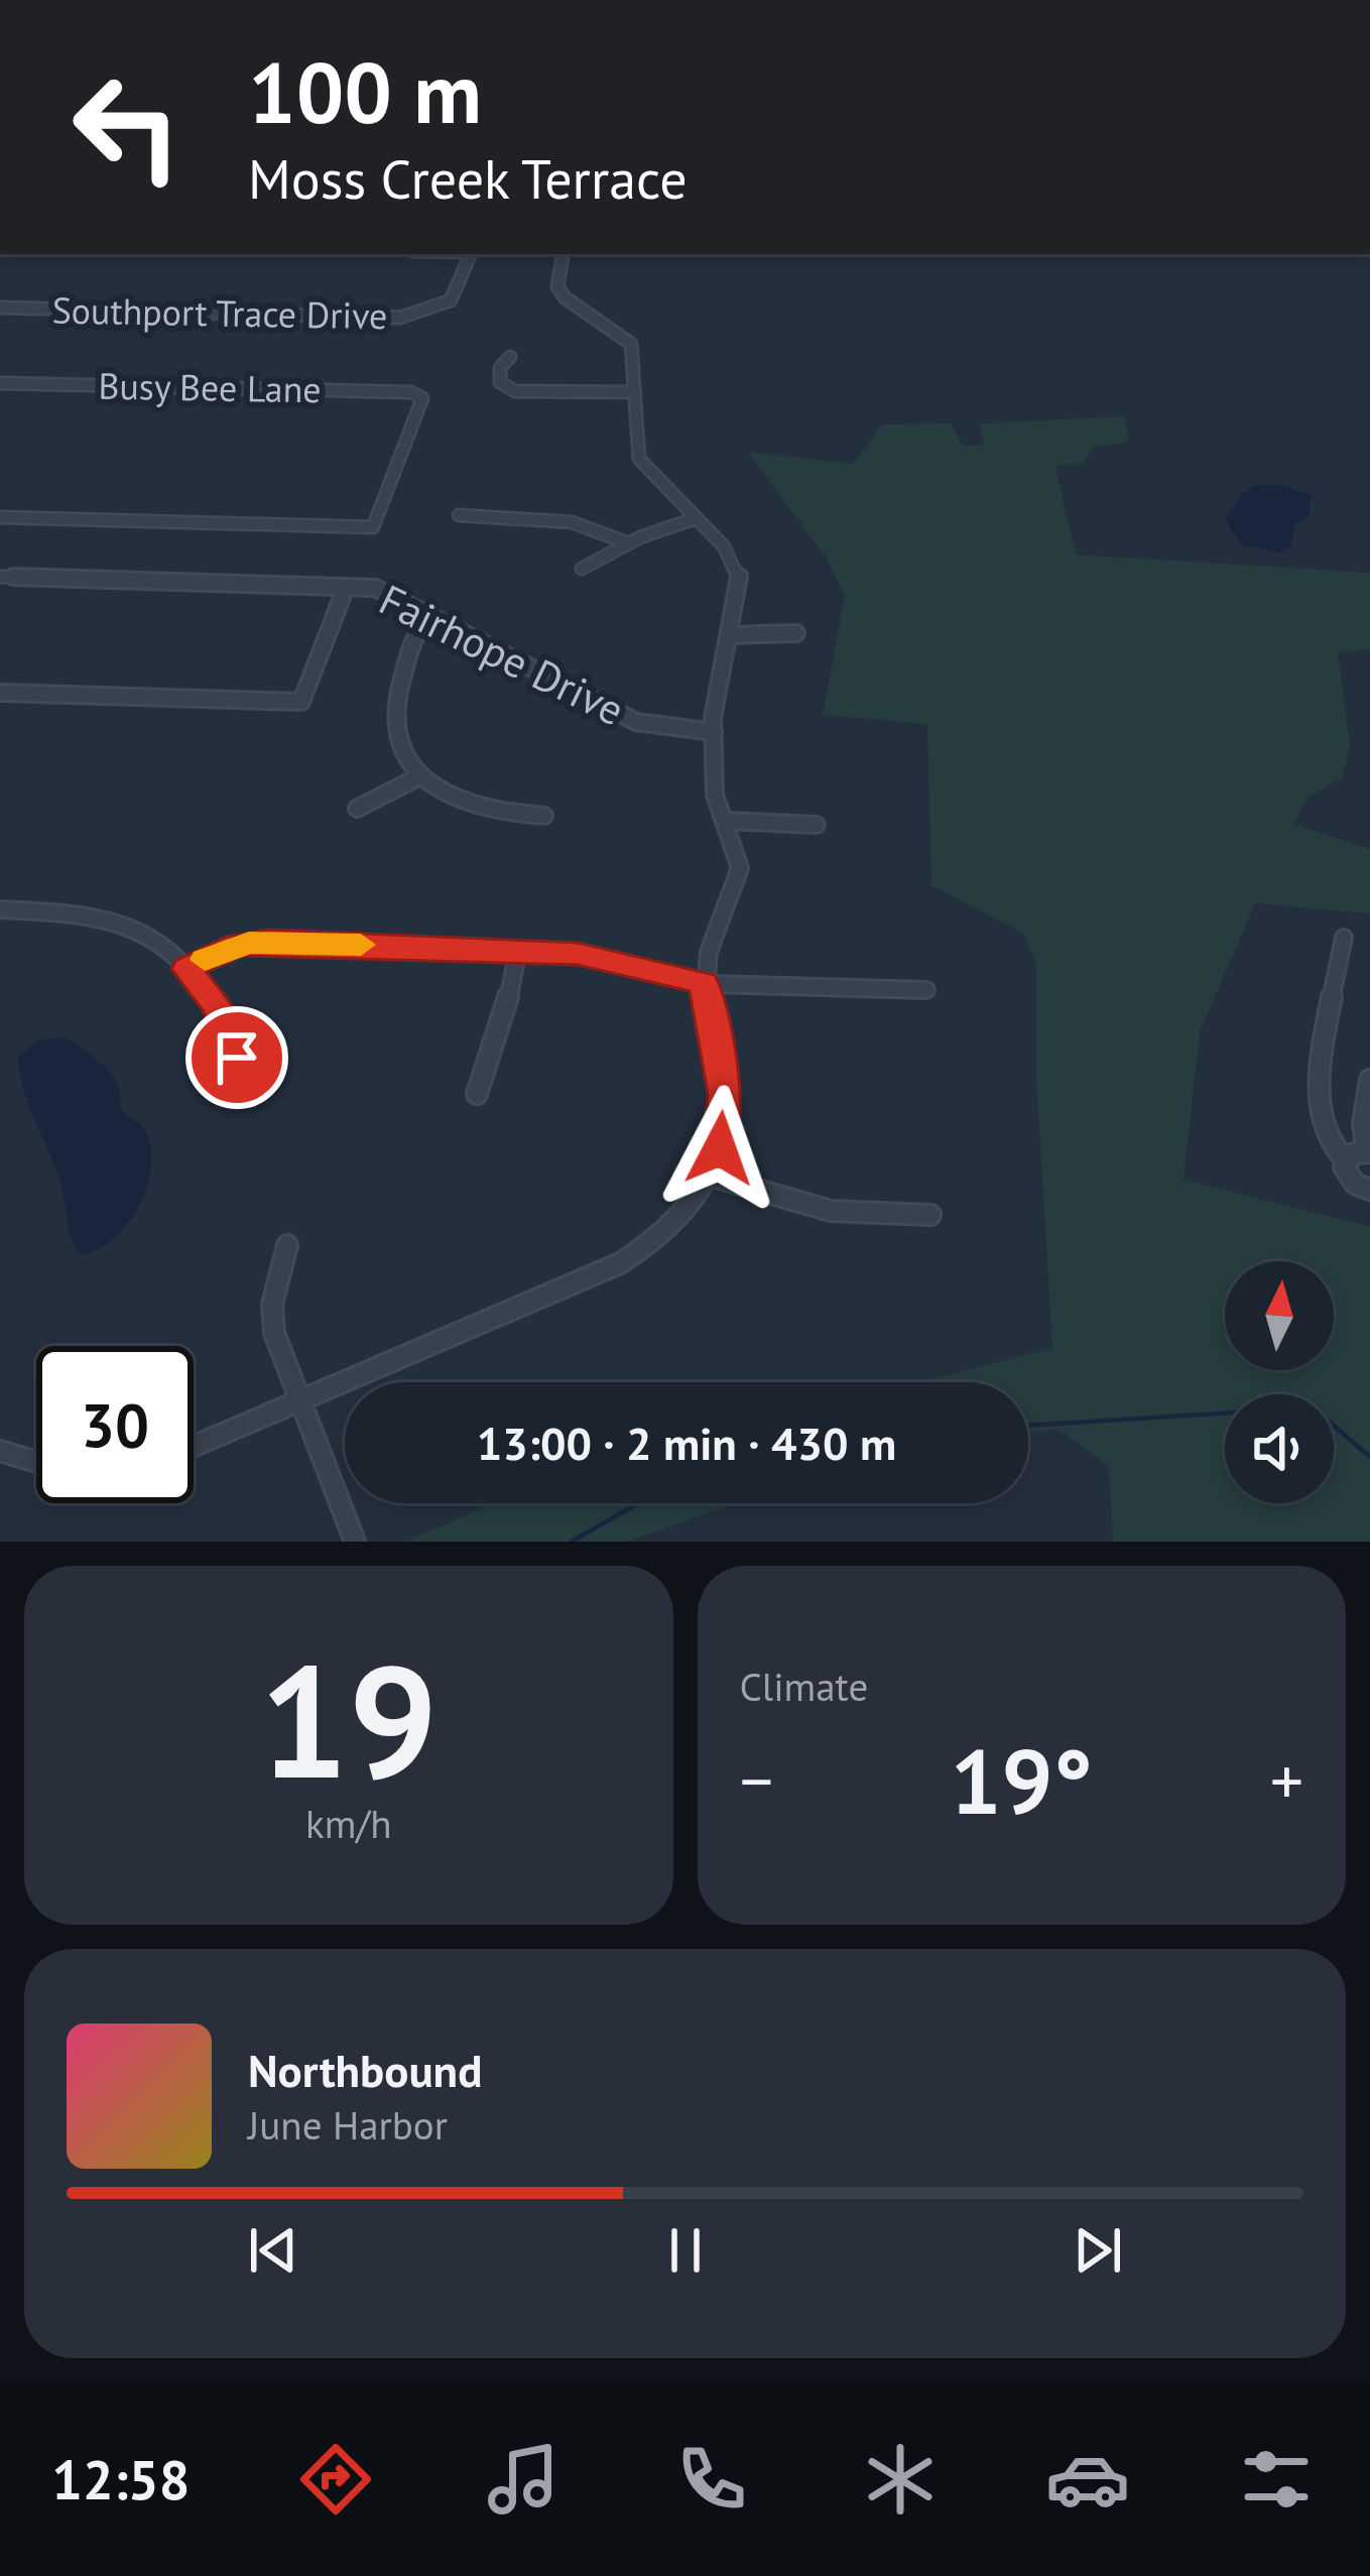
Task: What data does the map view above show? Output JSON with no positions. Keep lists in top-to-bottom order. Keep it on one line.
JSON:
{"streets":{"street":["Southport Trace Drive","Busy Bee Lane","Fairhope Drive"]},"north":"top","page":{"turn":["100 m","Moss Creek Terrace"],"limit":"30","trip":"13:00 · 2 min · 430 m","tile":[["19","km/h"],"Climate"],"heat":["−","19°","+"],"song":["Northbound","June Harbor"],"tabs":"12:58"}}
